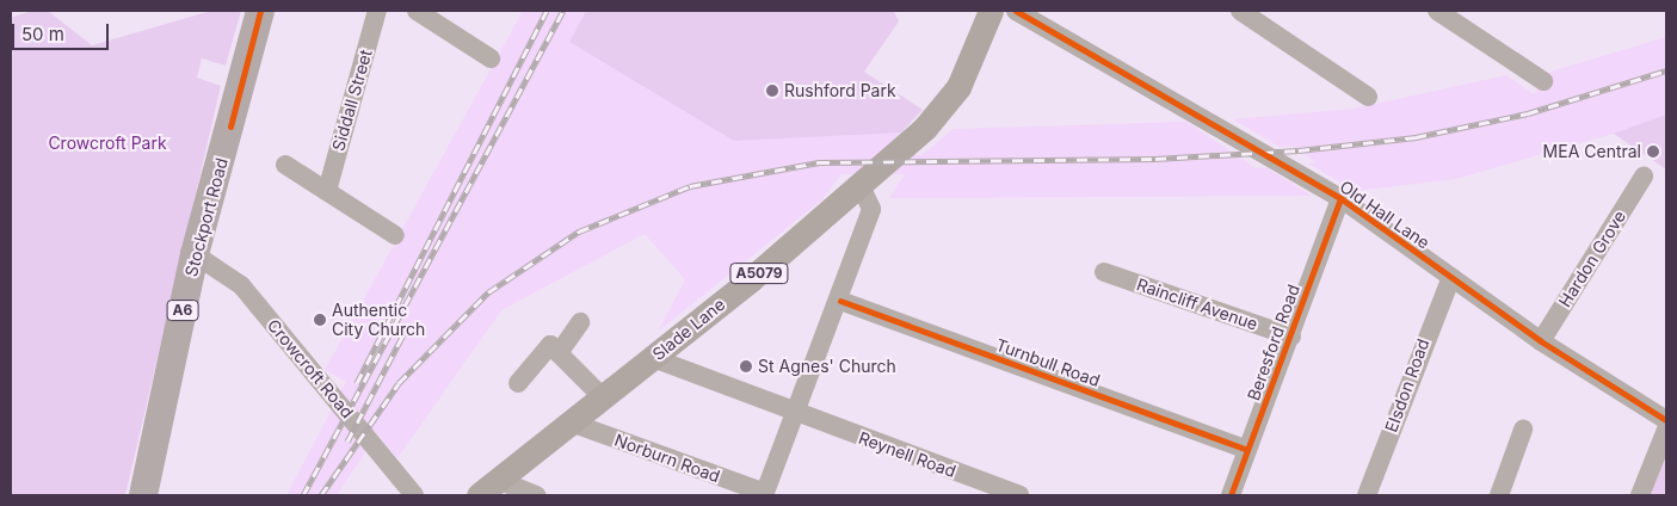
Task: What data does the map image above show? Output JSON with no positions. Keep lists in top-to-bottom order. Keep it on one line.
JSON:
{"streets":{"highway":["Stockport Road","A6"],"main road":["A5079","Slade Lane"],"street":["Siddall Street","Old Hall Lane","Hardon Grove","Raincliff Avenue","Beresford Road","Turnbull Road","Crowcroft Road","Elsdon Road","Reynell Road","Norburn Road"]},"crossings":[["Old Hall Lane","Hardon Grove"],["Old Hall Lane","Beresford Road"],["Old Hall Lane","Elsdon Road"],["Stockport Road","Crowcroft Road"],["Raincliff Avenue","Beresford Road"],["Slade Lane","Reynell Road"],["Slade Lane","Norburn Road"],["Beresford Road","Turnbull Road"]],"parks":["Crowcroft Park"],"places":["Rushford Park","MEA Central","Authentic City Church","St Agnes' Church"],"scale_bar":"50 m"}
